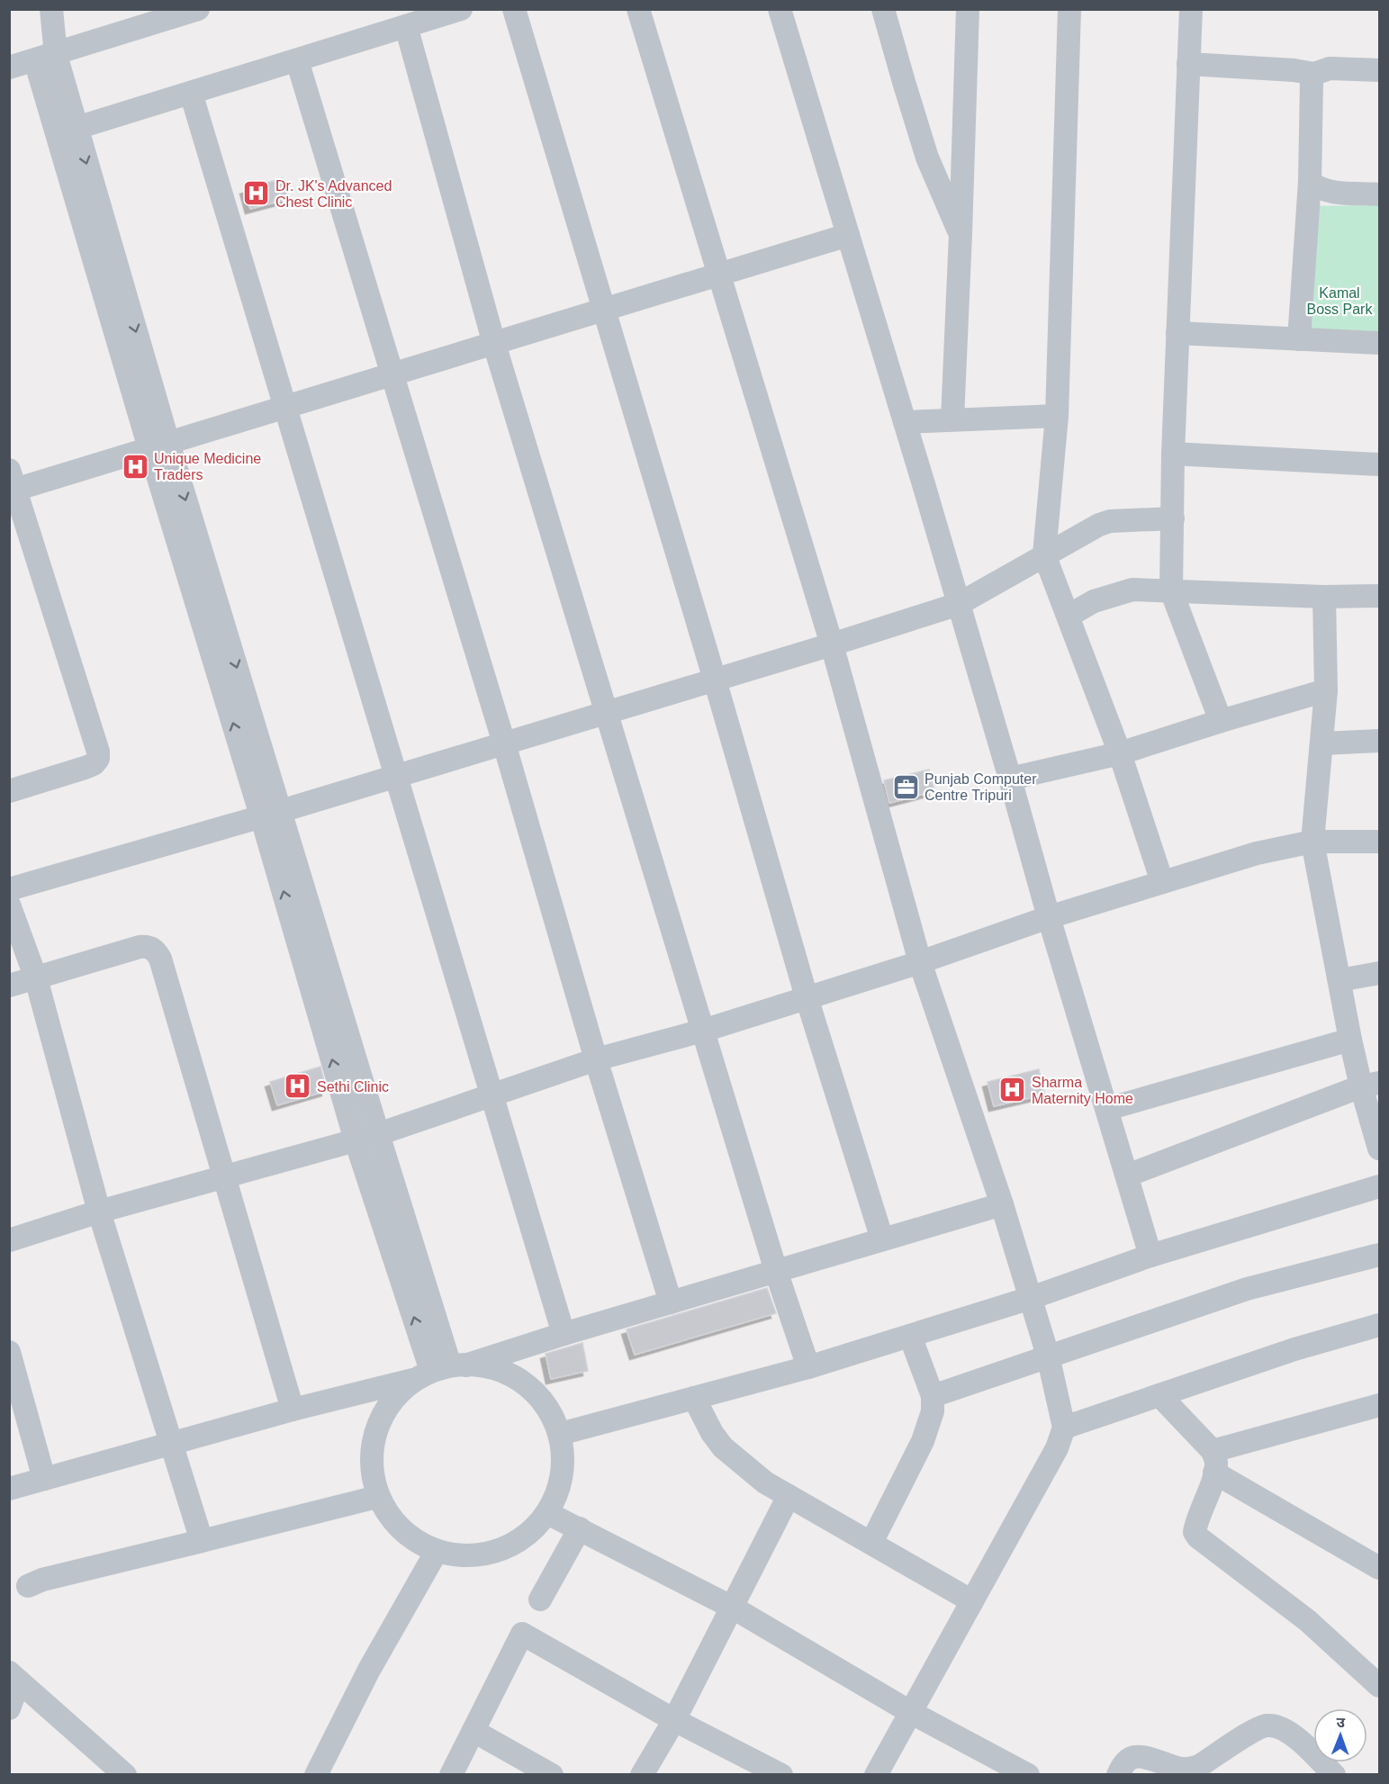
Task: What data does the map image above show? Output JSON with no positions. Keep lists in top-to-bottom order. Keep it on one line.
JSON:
{"parks":["Kamal Boss Park"],"places":{"hospital":["Dr. JK's Advanced Chest Clinic","Unique Medicine Traders","Sethi Clinic","Sharma Maternity Home"],"office":["Punjab Computer Centre Tripuri"]},"north":"top"}
